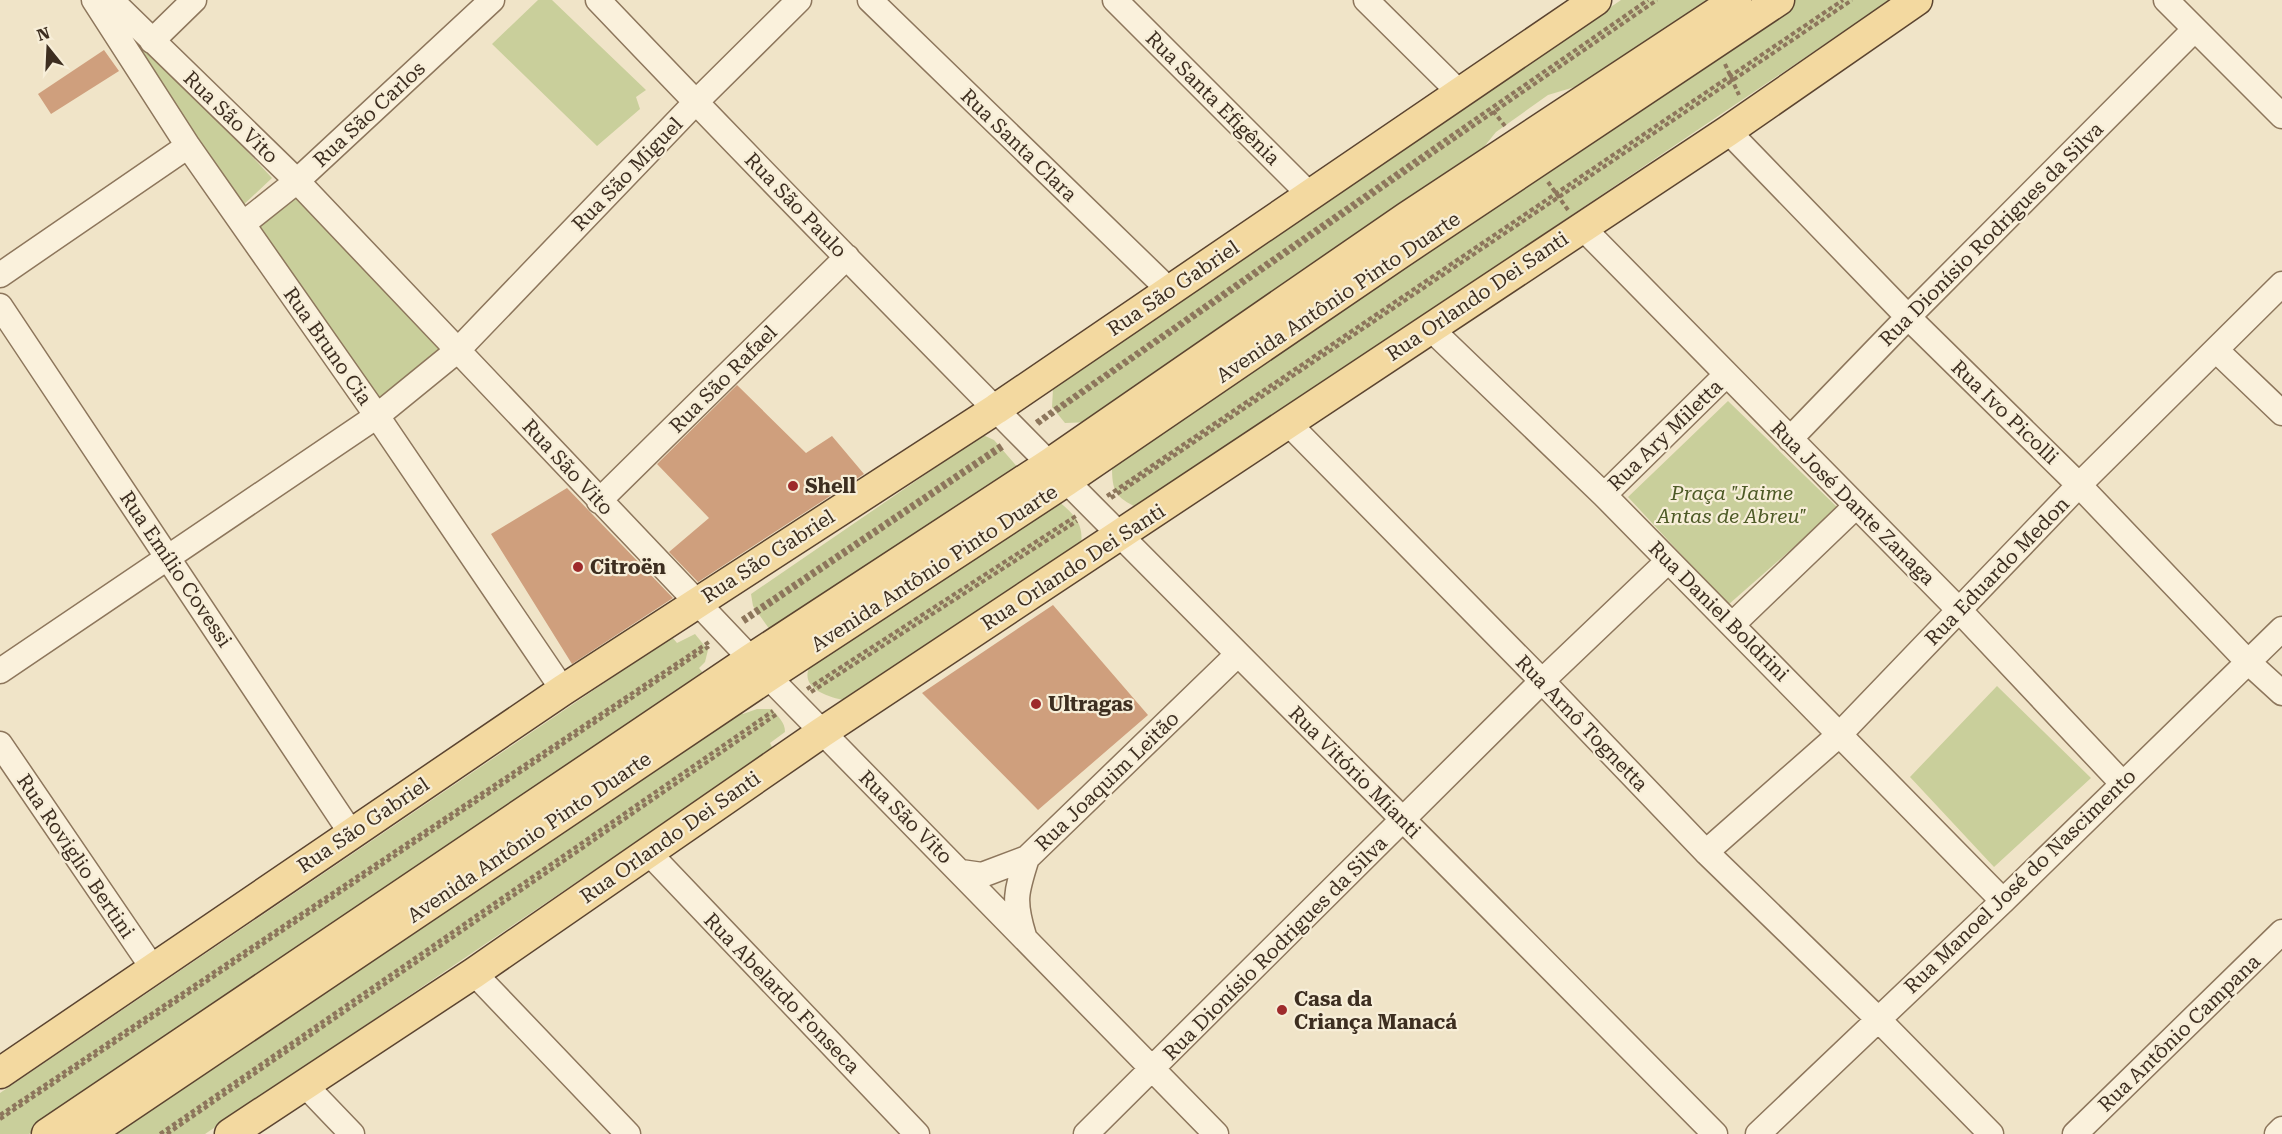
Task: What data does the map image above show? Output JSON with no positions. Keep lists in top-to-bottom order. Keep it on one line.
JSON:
{"streets":{"main road":["Rua São Gabriel","Rua Orlando Dei Santi","Avenida Antônio Pinto Duarte"],"street":["Rua Santa Efigênia","Rua São Carlos","Rua São Vito","Rua Santa Clara","Rua São Miguel","Rua São Paulo","Rua Dionísio Rodrigues da Silva","Rua Bruno Cia","Rua São Rafael","Rua Ivo Picolli","Rua Ary Miletta","Rua José Dante Zanaga","Rua Emílio Covessi","Rua Eduardo Medon","Rua Daniel Boldrini","Rua Arnô Tognetta","Rua Vitório Mianti","Rua Joaquim Leitão","Rua Roviglio Bertini","Rua Manoel José do Nascimento","Rua Abelardo Fonseca","Rua Antônio Campana"]},"crossings":[["Rua Santa Efigênia","Rua São Gabriel"],["Rua São Carlos","Rua São Vito"],["Rua São Carlos","Rua Bruno Cia"],["Rua São Vito","Rua São Miguel"],["Rua São Vito","Rua São Gabriel"],["Rua São Vito","Rua Orlando Dei Santi"],["Rua São Vito","Avenida Antônio Pinto Duarte"],["Rua São Vito","Rua São Rafael"],["Rua São Vito","Rua Joaquim Leitão"],["Rua Santa Clara","Rua São Gabriel"],["Rua São Miguel","Rua São Paulo"],["Rua São Miguel","Rua Bruno Cia"],["Rua São Miguel","Rua Emílio Covessi"],["Rua São Paulo","Rua São Gabriel"],["Rua São Paulo","Rua São Rafael"],["Rua São Paulo","Rua Vitório Mianti"],["Rua Dionísio Rodrigues da Silva","Rua Ivo Picolli"],["Rua Dionísio Rodrigues da Silva","Rua José Dante Zanaga"],["Rua Dionísio Rodrigues da Silva","Rua Daniel Boldrini"],["Rua Dionísio Rodrigues da Silva","Rua Arnô Tognetta"],["Rua Dionísio Rodrigues da Silva","Rua Vitório Mianti"],["Rua Dionísio Rodrigues da Silva","Rua Joaquim Leitão"],["Rua São Gabriel","Rua Bruno Cia"],["Rua São Gabriel","Rua Emílio Covessi"],["Rua São Gabriel","Rua Vitório Mianti"],["Rua São Gabriel","Rua Roviglio Bertini"],["Rua Orlando Dei Santi","Rua Ivo Picolli"],["Rua Orlando Dei Santi","Rua José Dante Zanaga"],["Rua Orlando Dei Santi","Rua Daniel Boldrini"],["Rua Orlando Dei Santi","Rua Arnô Tognetta"],["Rua Orlando Dei Santi","Rua Vitório Mianti"],["Rua Orlando Dei Santi","Rua Abelardo Fonseca"],["Avenida Antônio Pinto Duarte","Rua Vitório Mianti"],["Rua Ivo Picolli","Rua Eduardo Medon"],["Rua Ivo Picolli","Rua Manoel José do Nascimento"],["Rua Ary Miletta","Rua José Dante Zanaga"],["Rua Ary Miletta","Rua Daniel Boldrini"],["Rua José Dante Zanaga","Rua Eduardo Medon"],["Rua José Dante Zanaga","Rua Manoel José do Nascimento"],["Rua Eduardo Medon","Rua Daniel Boldrini"],["Rua Eduardo Medon","Rua Arnô Tognetta"],["Rua Daniel Boldrini","Rua Manoel José do Nascimento"],["Rua Arnô Tognetta","Rua Manoel José do Nascimento"],["Rua Vitório Mianti","Rua Joaquim Leitão"]],"parks":["Praça \"Jaime Antas de Abreu\""],"places":["Shell","Citroën","Ultragas","Casa da Criança Manacá"],"north":"top"}
